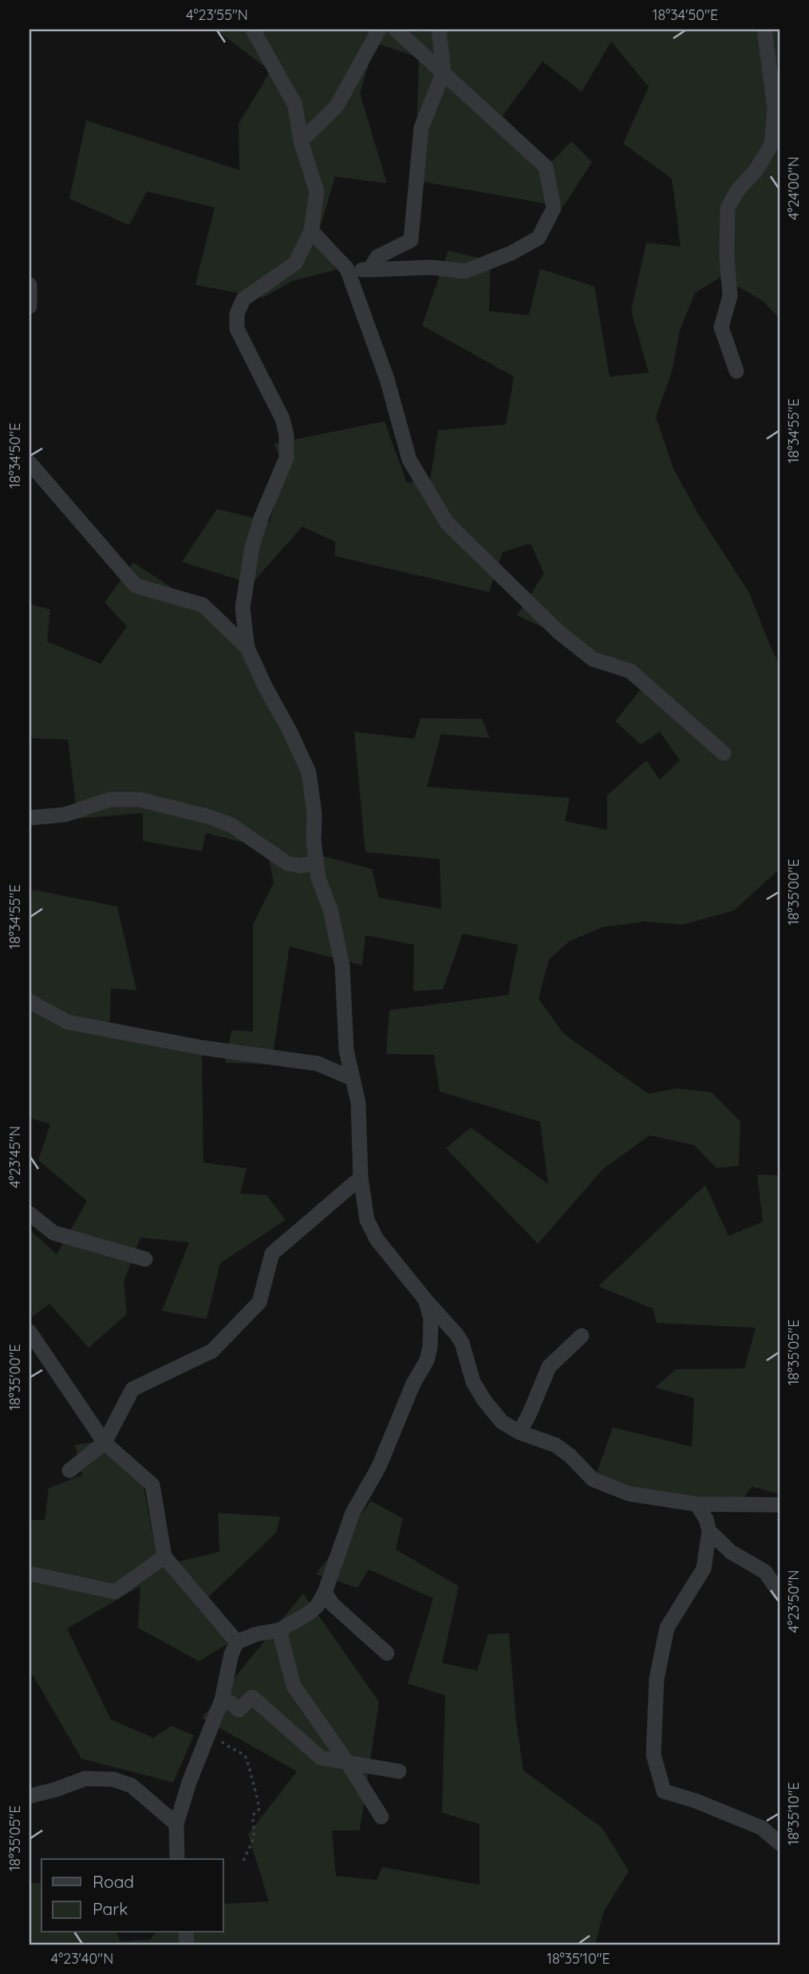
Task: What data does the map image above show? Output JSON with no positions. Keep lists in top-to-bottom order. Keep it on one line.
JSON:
{"legend":["Road","Park"],"coordinates":["4°23'55\"N","18°34'50\"E","4°24'00\"N","18°34'55\"E","18°35'00\"E","4°23'45\"N","18°35'05\"E","4°23'50\"N","18°35'10\"E","4°23'40\"N"]}
